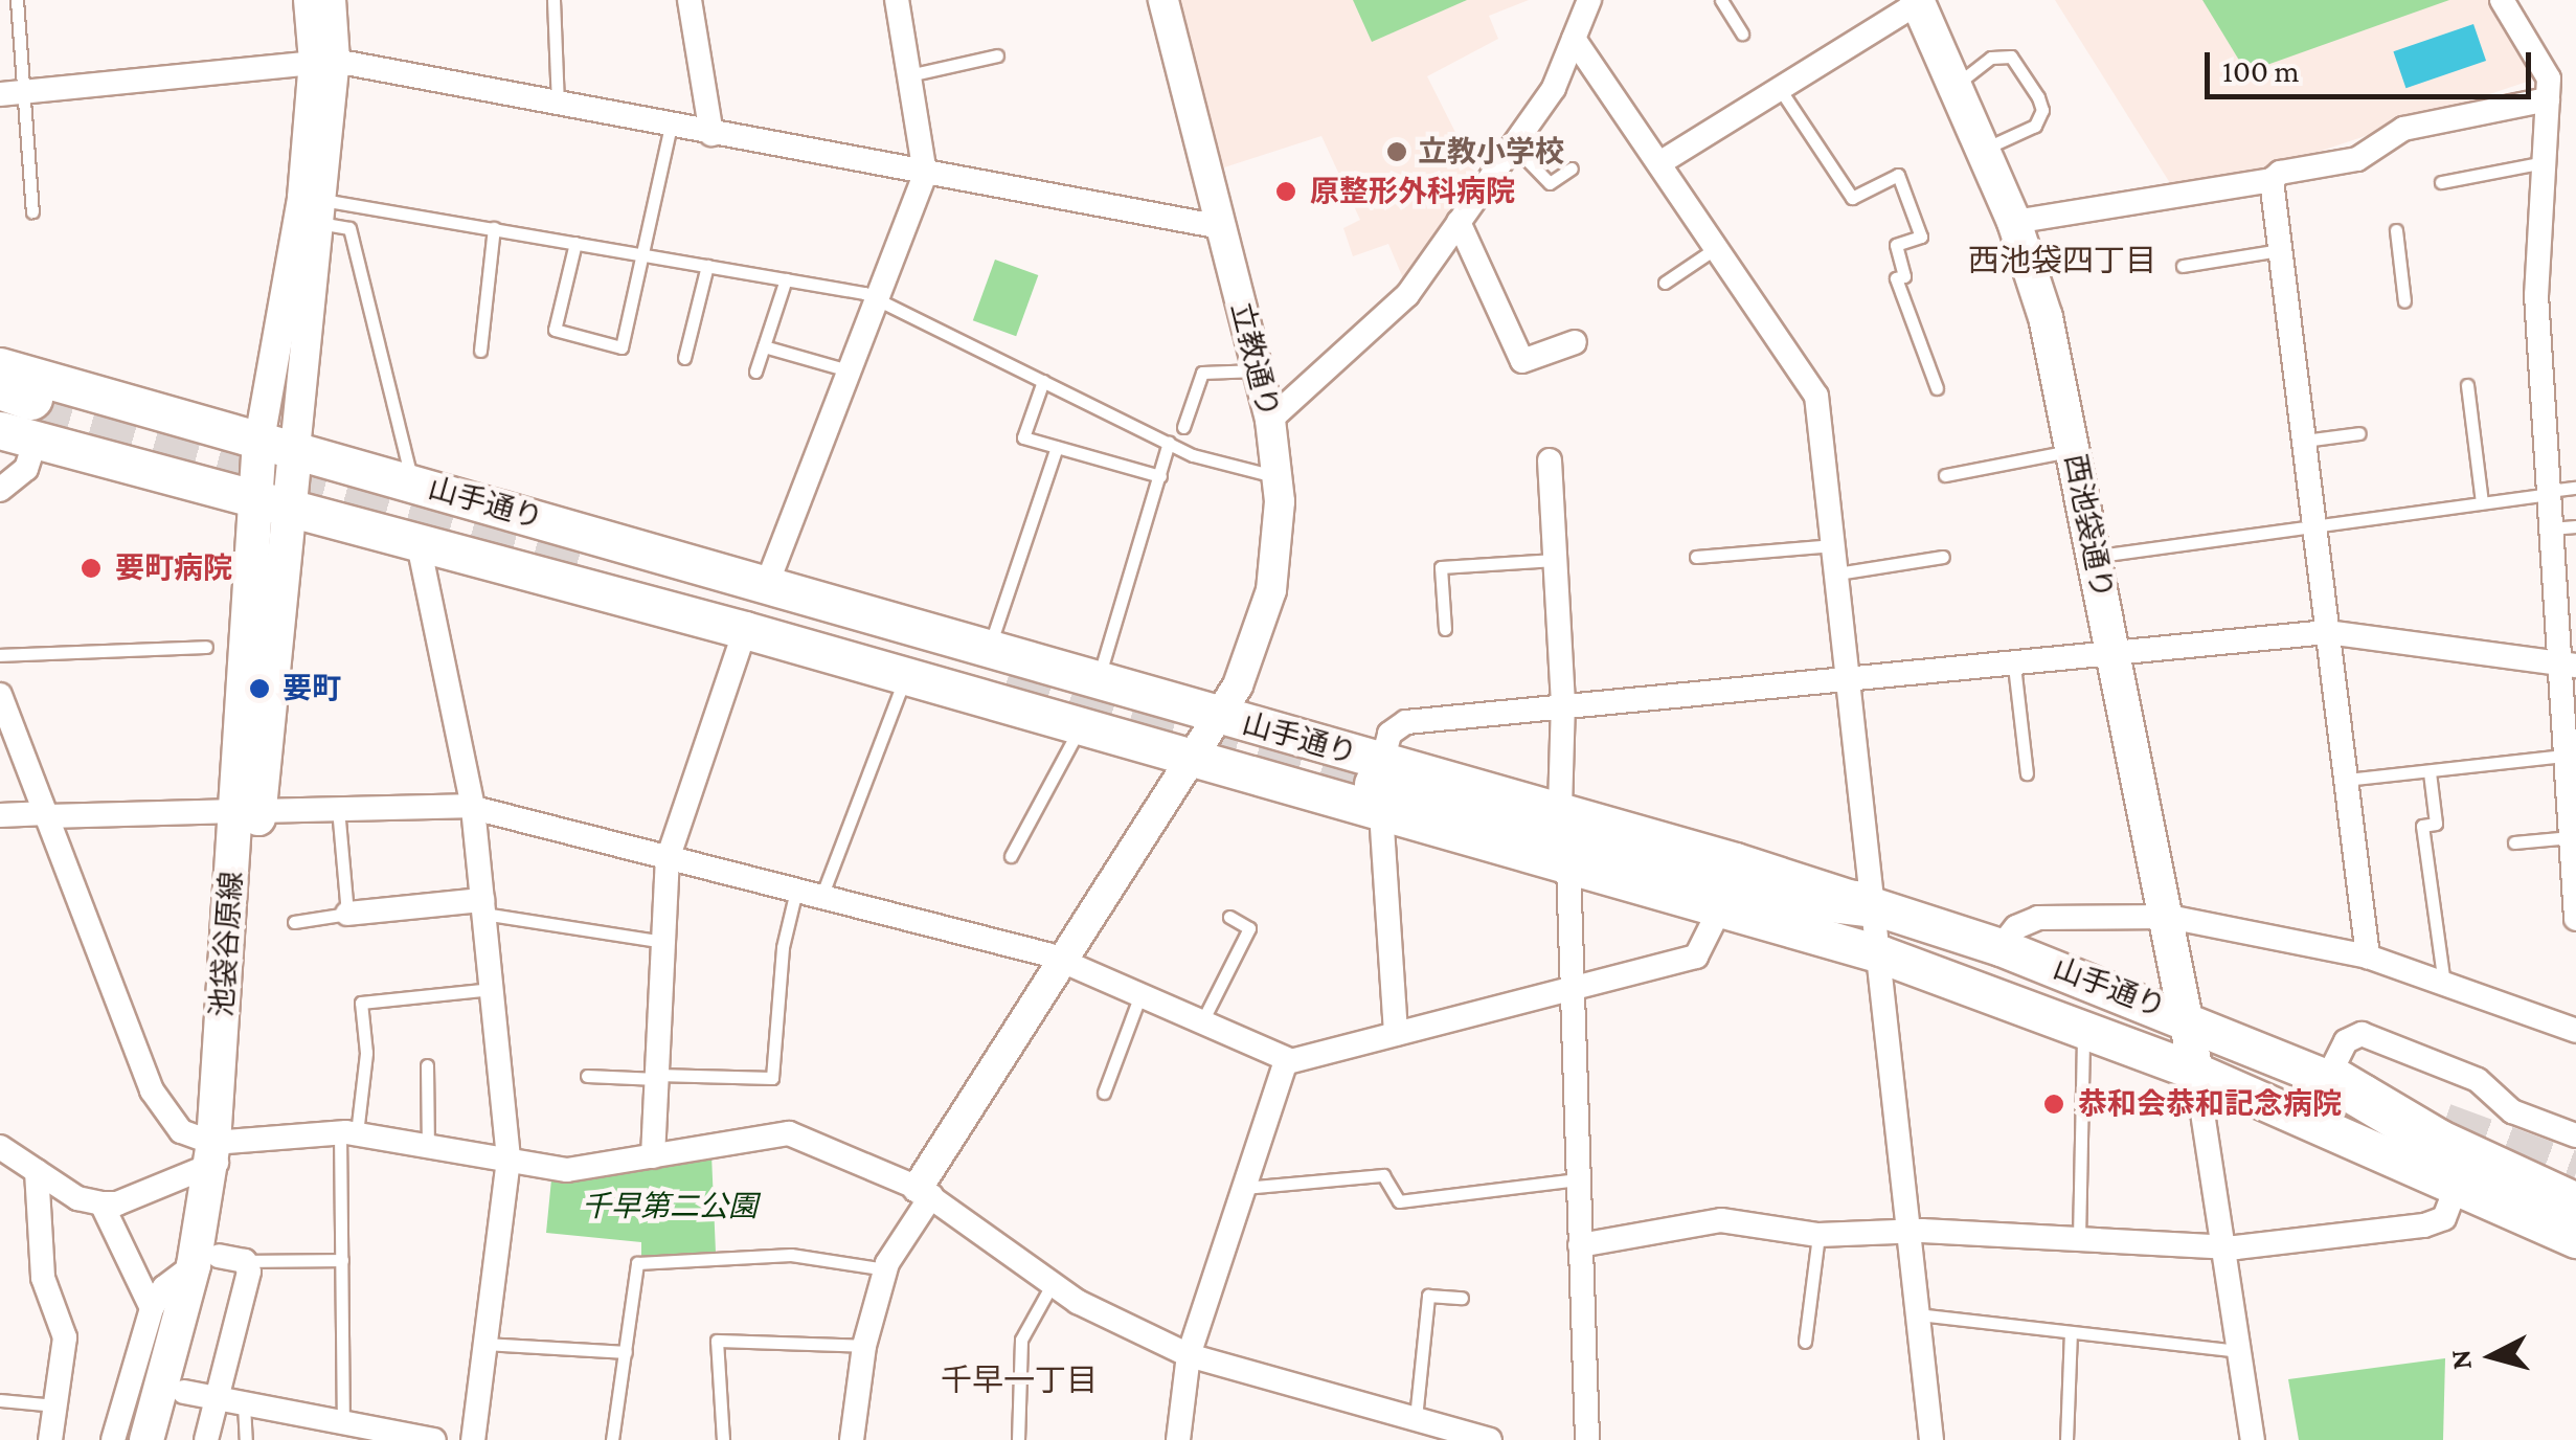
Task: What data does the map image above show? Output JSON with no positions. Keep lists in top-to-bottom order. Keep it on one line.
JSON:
{"streets":{"main road":["山手通り","西池袋通り","池袋谷原線"],"street":["立教通り"]},"crossings":[["立教通り","山手通り"],["山手通り","西池袋通り"],["山手通り","池袋谷原線"]],"districts":["西池袋四丁目","千早一丁目"],"parks":["千早第二公園"],"places":["立教小学校","原整形外科病院","要町病院","要町","恭和会恭和記念病院"],"scale_bar":"100 m","north":"left"}
